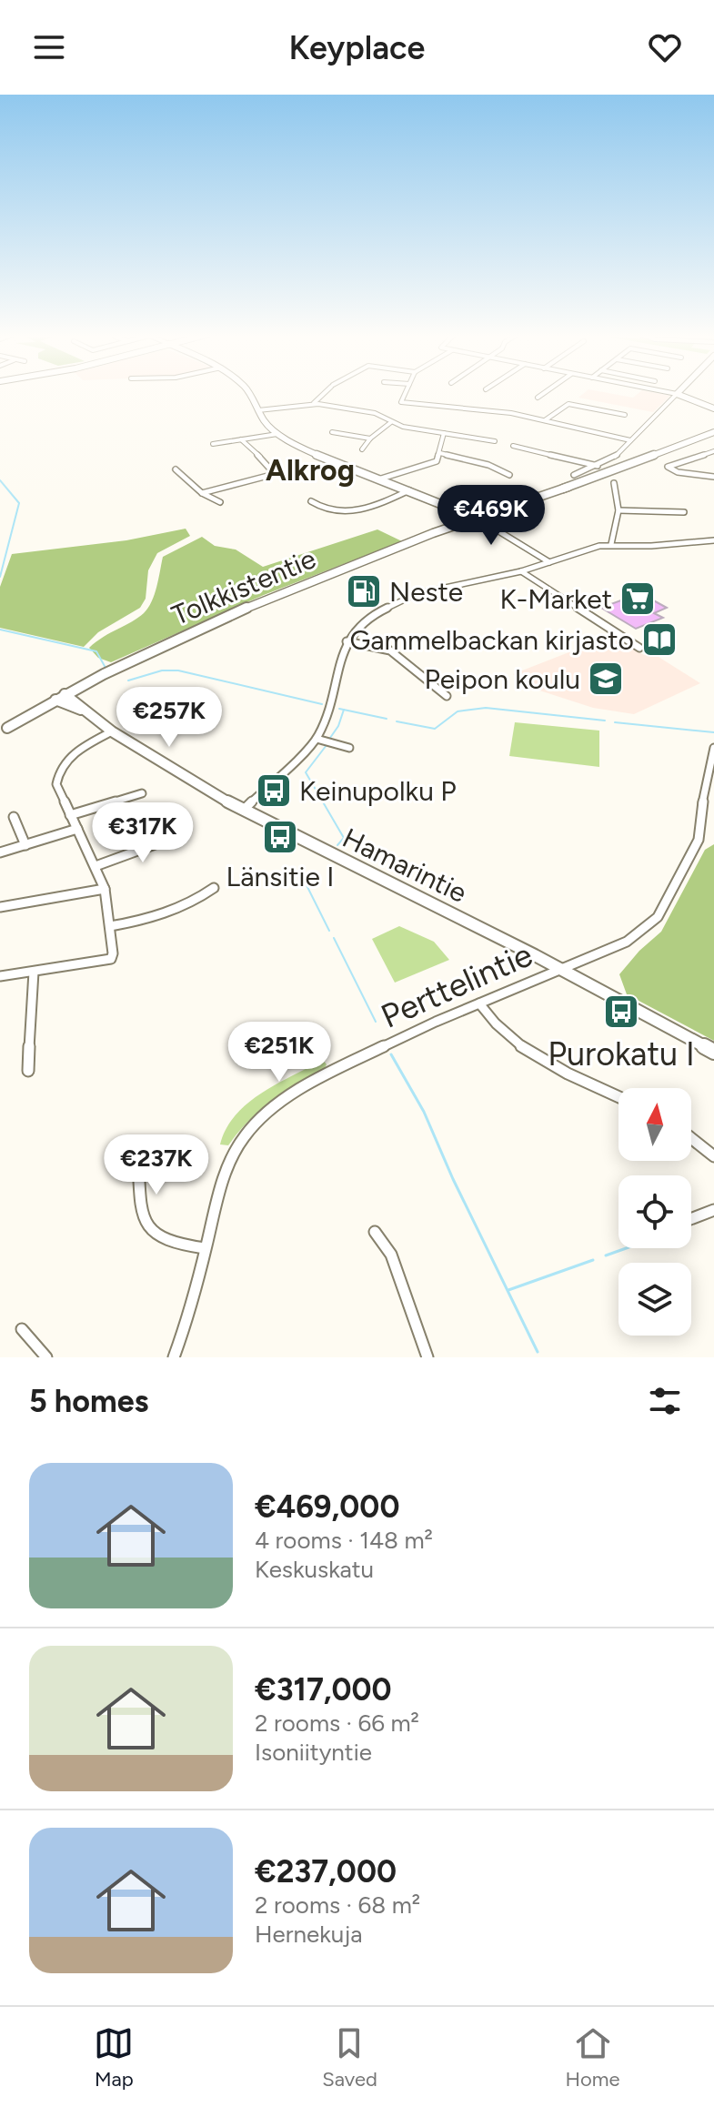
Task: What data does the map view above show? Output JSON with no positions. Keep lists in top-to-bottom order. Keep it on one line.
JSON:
{"streets":{"street":["Tolkkistentie","Hamarintie","Perttelintie"]},"crossings":[["Tolkkistentie","Hamarintie"],["Hamarintie","Perttelintie"]],"districts":["Alkrog"],"places":{"fuel station":["Neste"],"supermarket":["K-Market"],"library":["Gammelbackan kirjasto"],"school or university":["Peipon koulu"],"bus stop":["Keinupolku P","Länsitie I","Purokatu I"]},"north":"top","page":{"header":"Keyplace","price":["€469K","€257K","€317K","€251K","€237K"],"heading":"5 homes","list":[{"name":"€469,000","note":"4 rooms · 148 m² · Keskuskatu"},{"name":"€317,000","note":"2 rooms · 66 m² · Isoniityntie"},{"name":"€237,000","note":"2 rooms · 68 m² · Hernekuja"}],"tabs":["Map","Saved","Home"]}}
